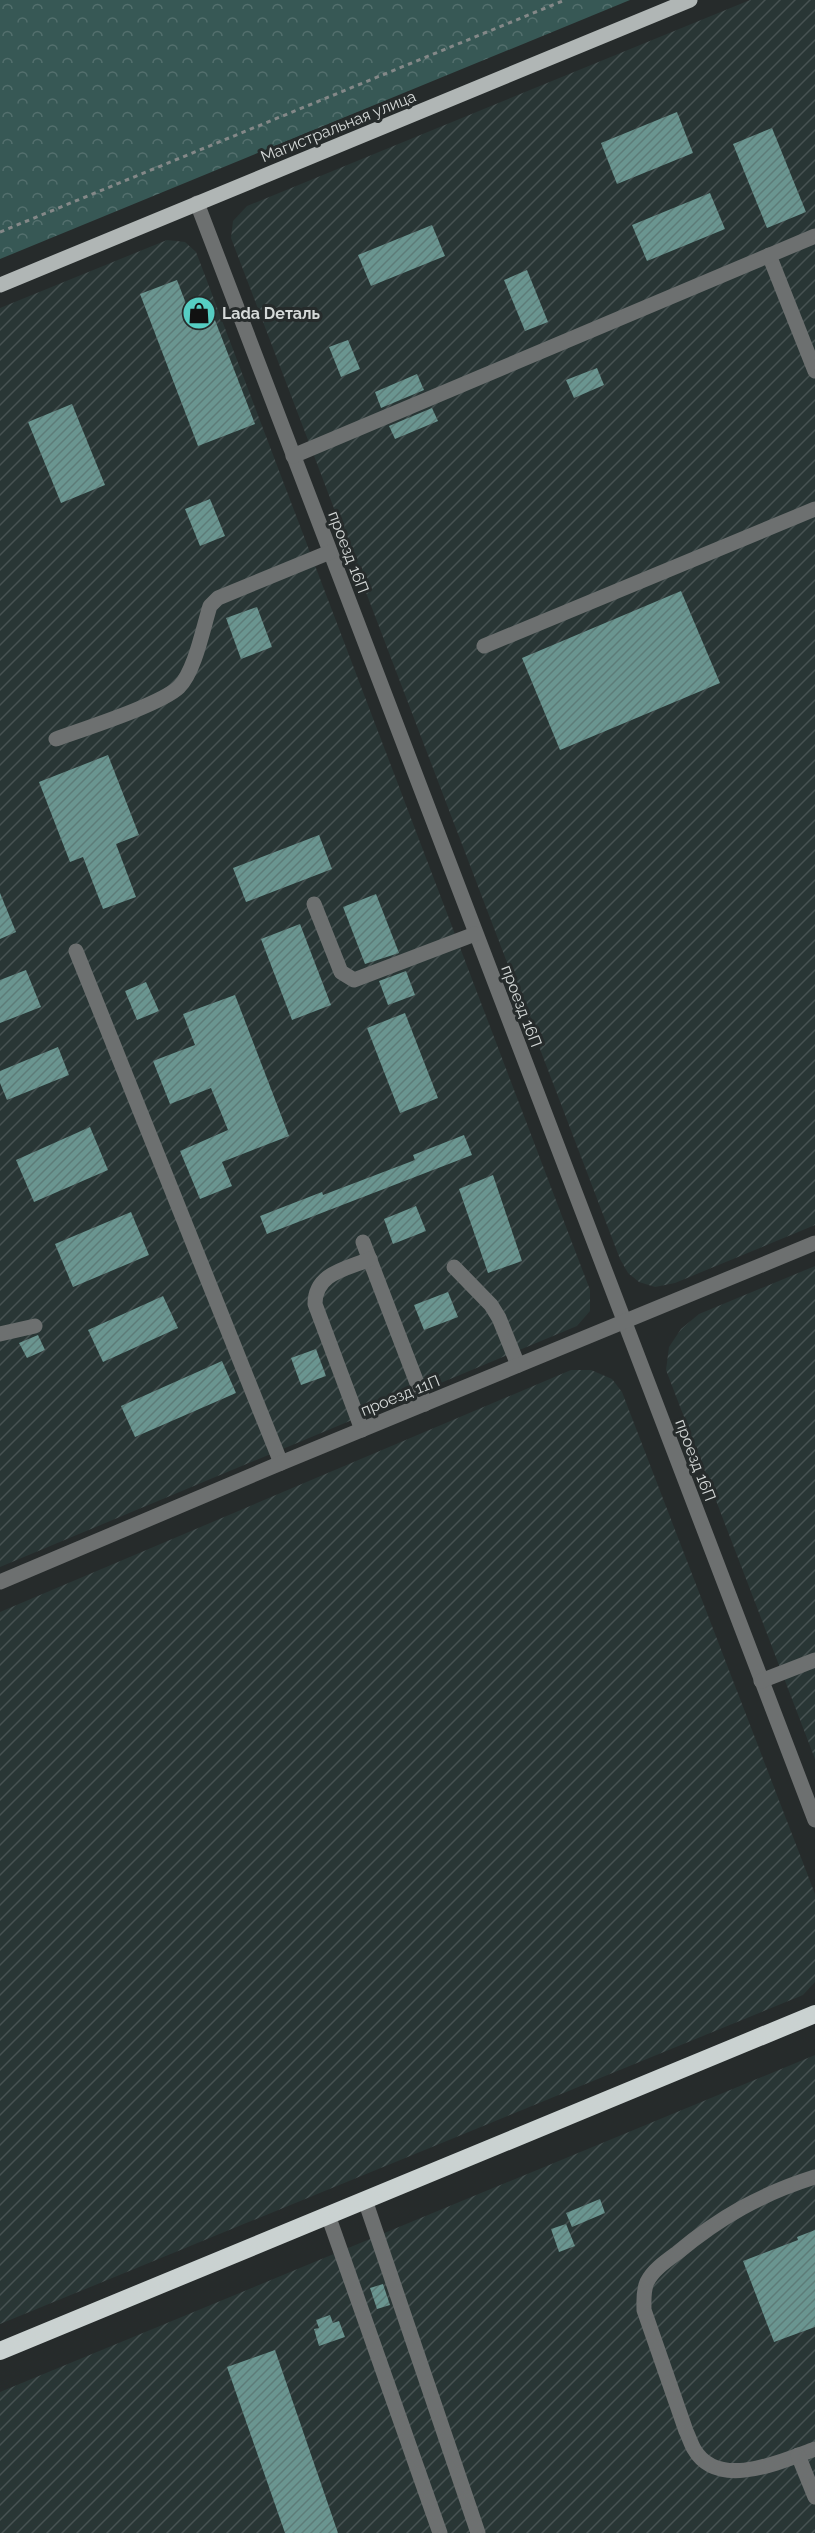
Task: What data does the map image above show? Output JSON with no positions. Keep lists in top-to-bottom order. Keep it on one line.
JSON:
{"streets":{"main road":["Магистральная улица"],"street":["проезд 16П","проезд 11П"]},"crossings":[["Магистральная улица","проезд 16П"],["проезд 16П","проезд 11П"]],"places":{"shop":["Lada Dеталь"]}}
